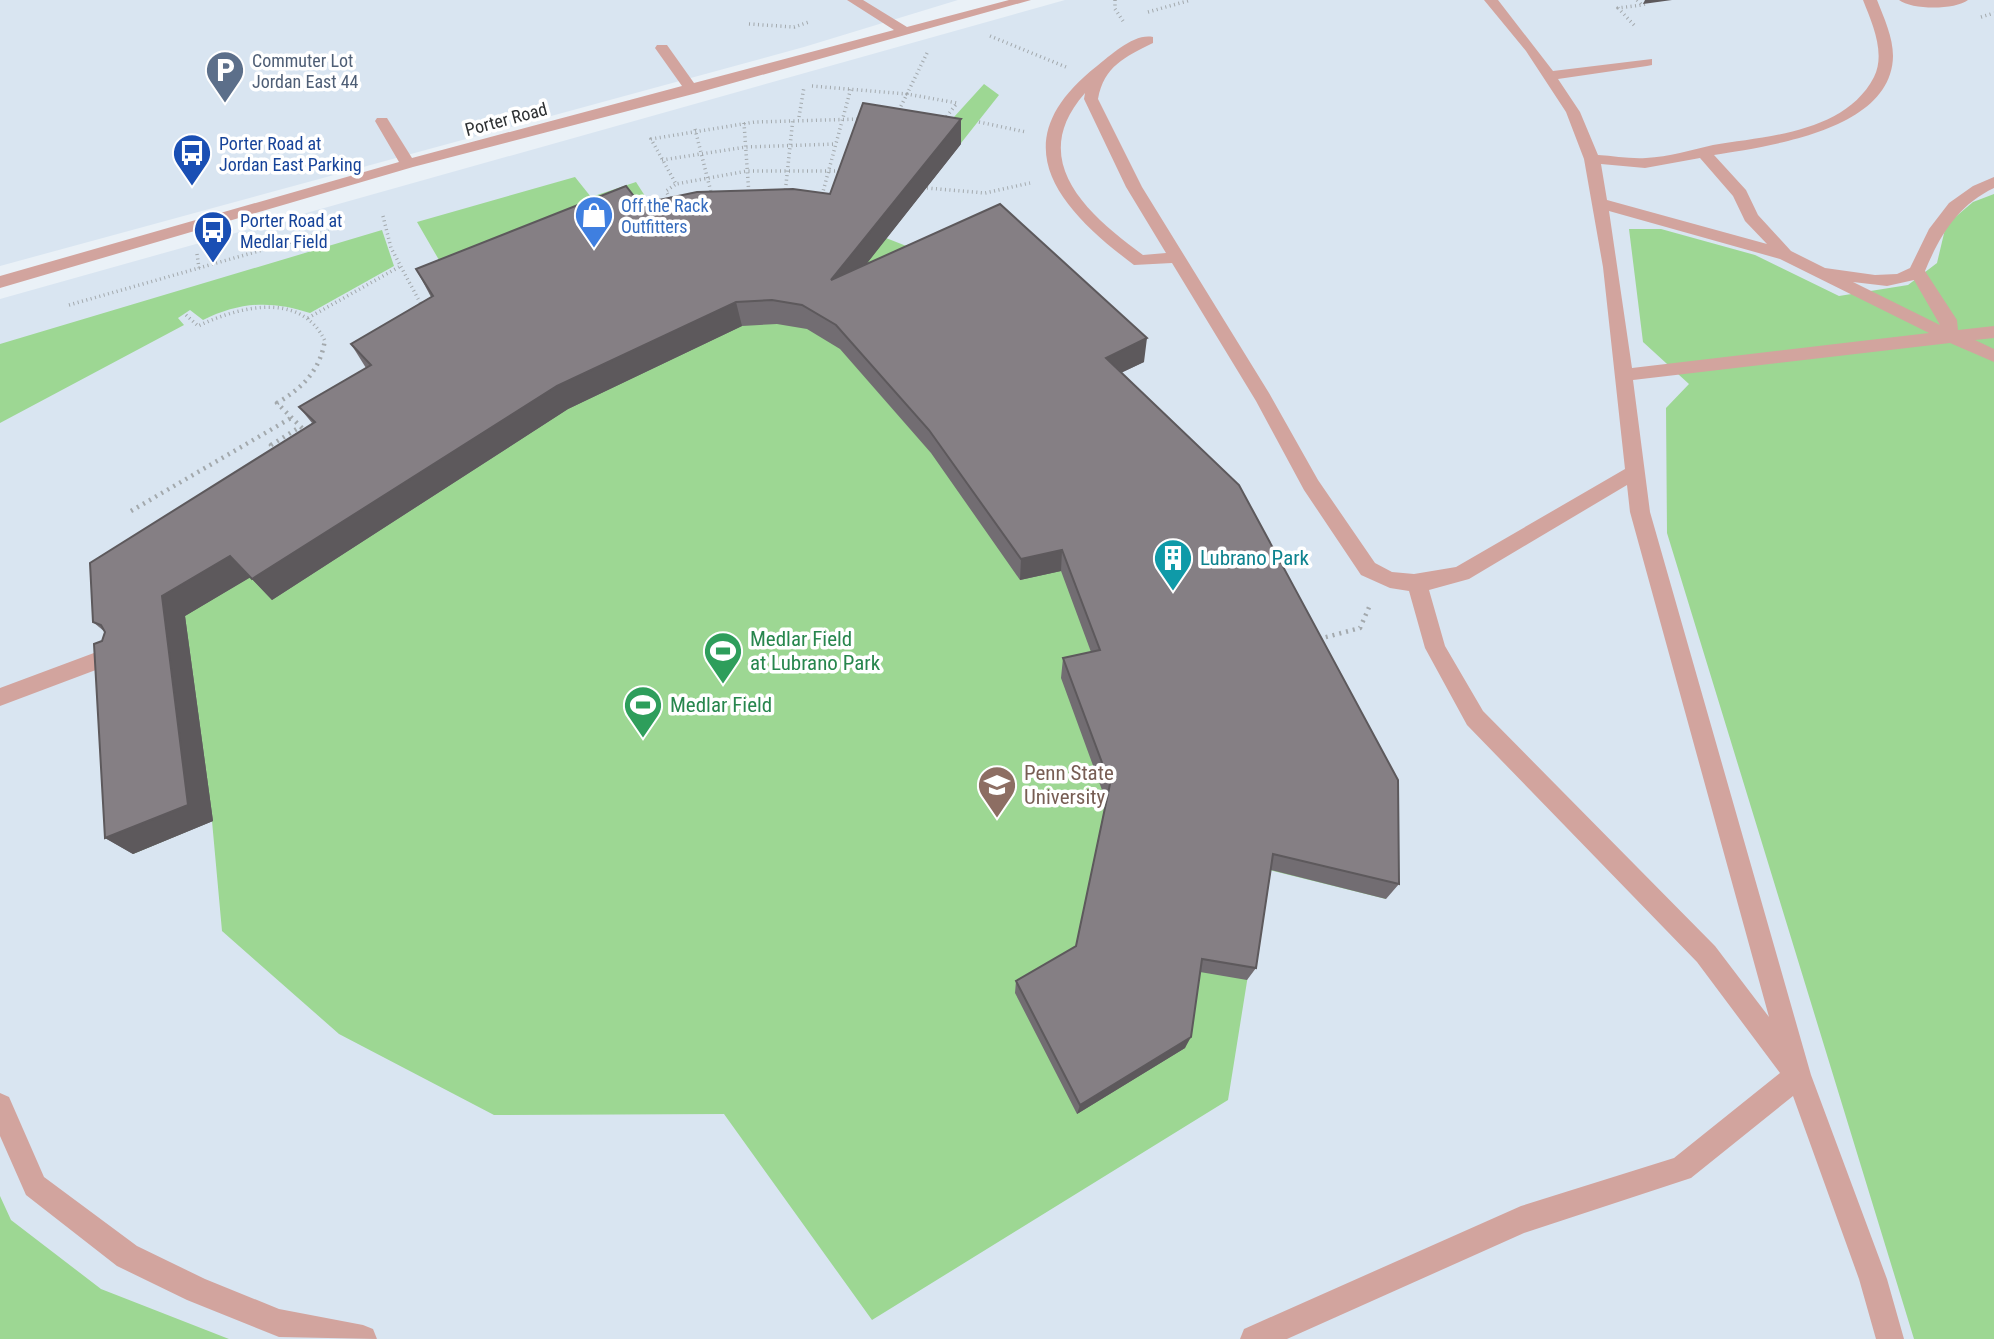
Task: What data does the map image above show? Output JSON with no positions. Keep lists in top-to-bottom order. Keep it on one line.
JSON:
{"streets":{"street":["Porter Road"]},"places":{"parking":["Commuter Lot Jordan East 44"],"bus stop":["Porter Road at Jordan East Parking","Porter Road at Medlar Field"],"shop":["Off the Rack Outfitters"],"building":["Lubrano Park"],"sports":["Medlar Field at Lubrano Park","Medlar Field"],"school or university":["Penn State University"]}}
